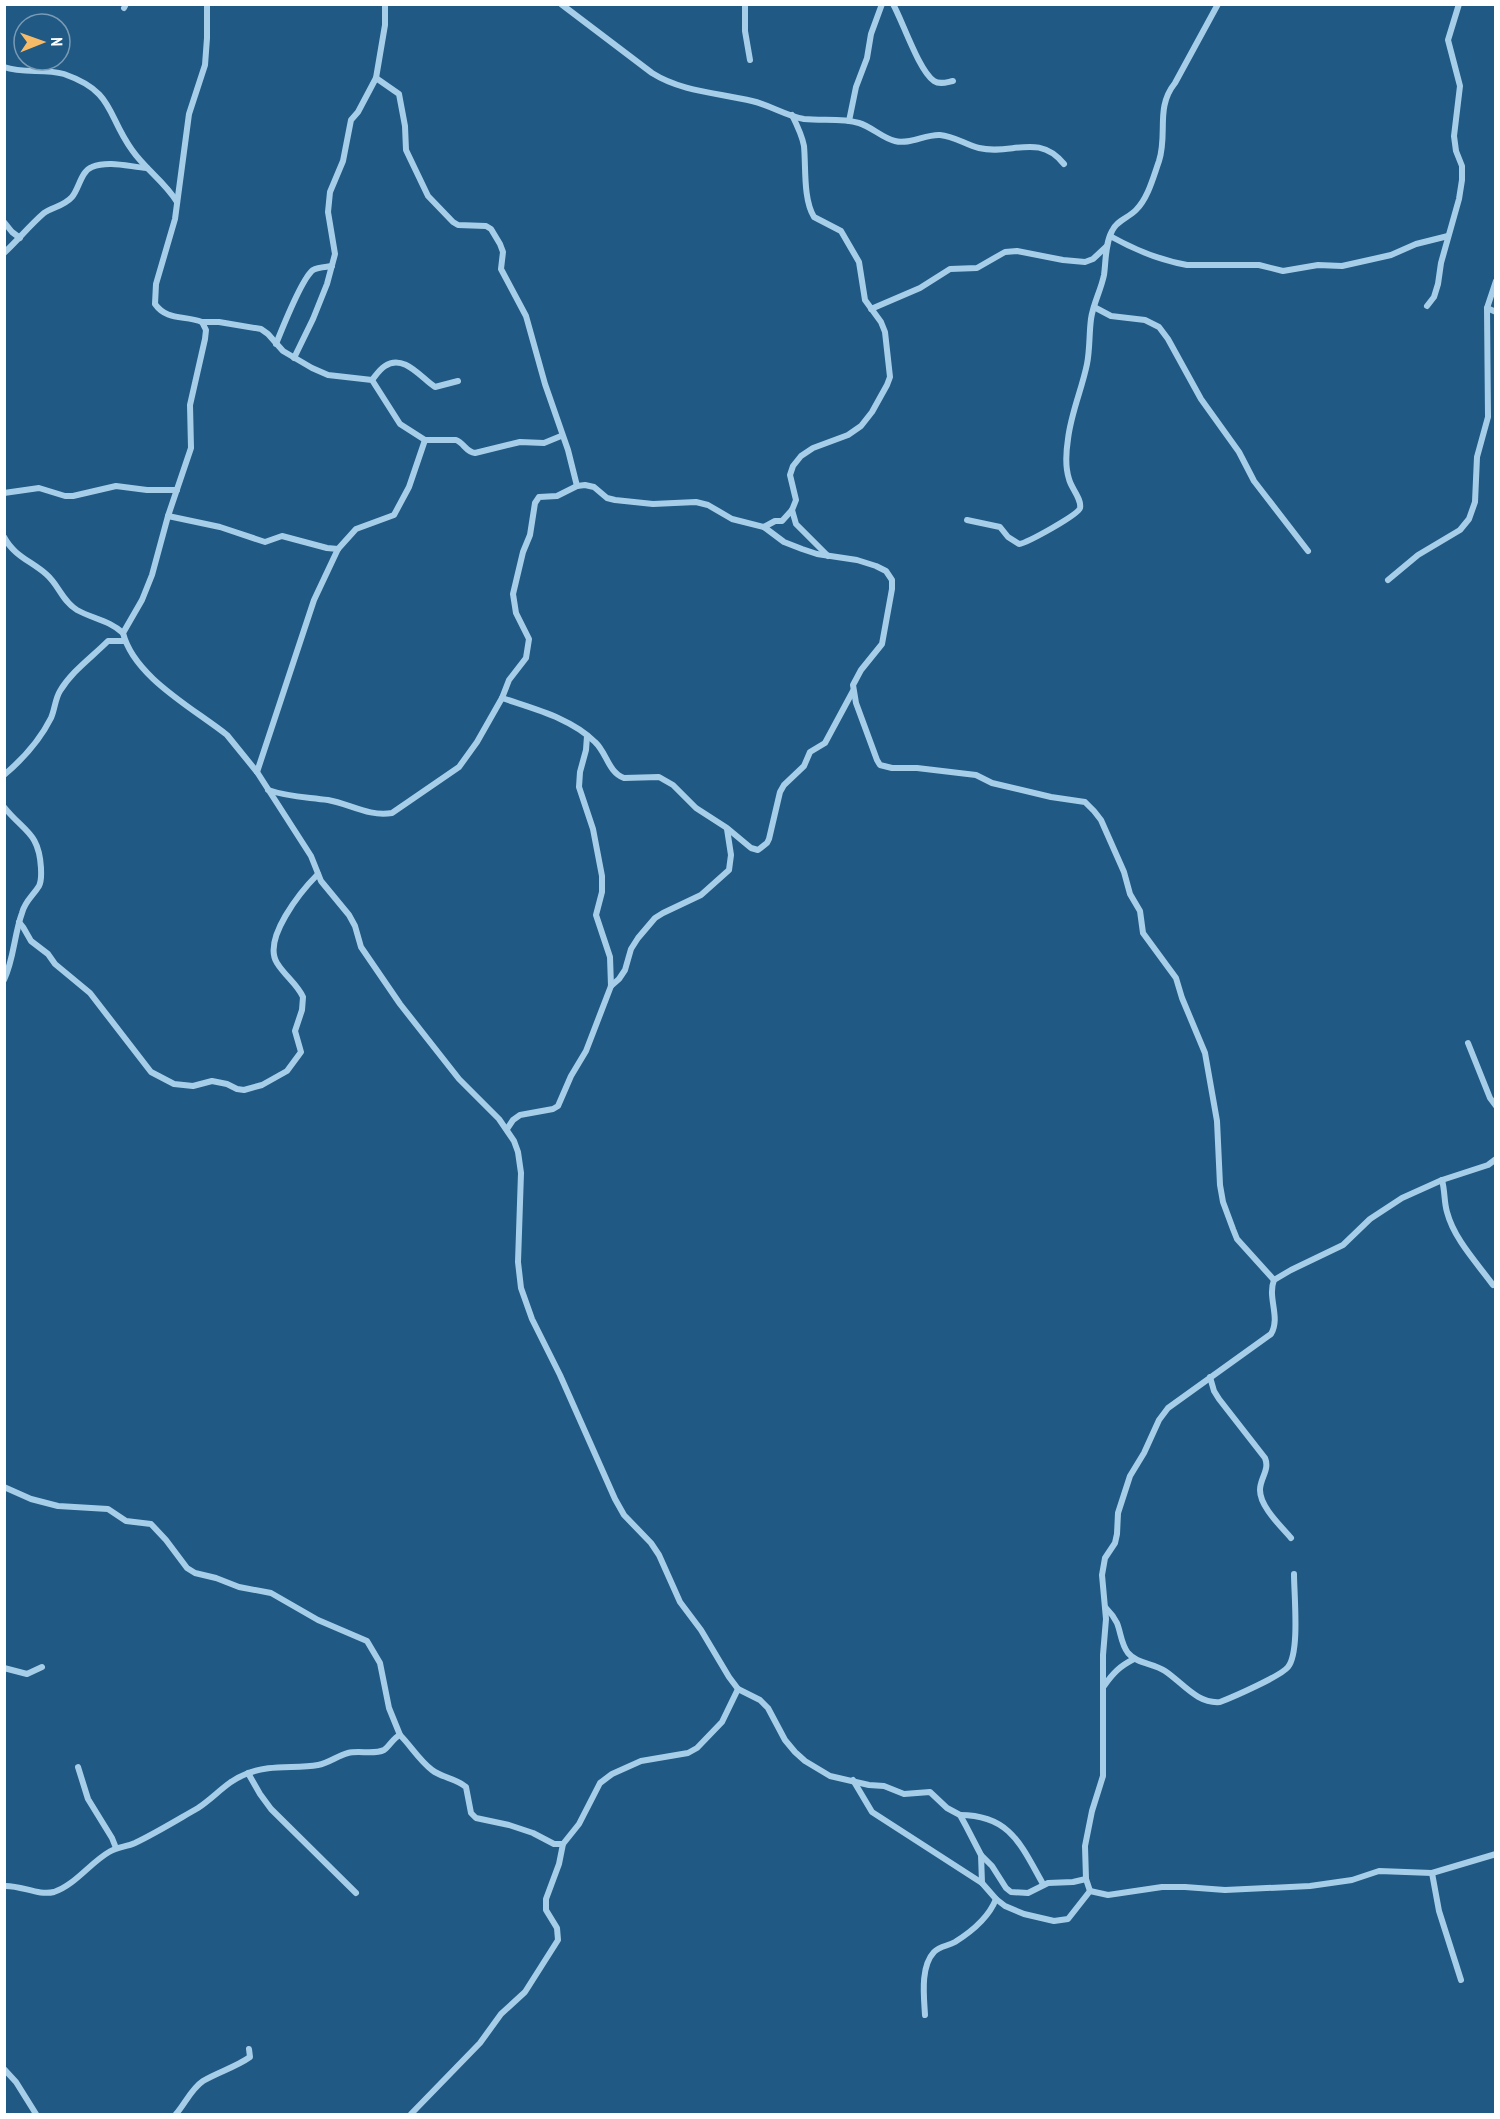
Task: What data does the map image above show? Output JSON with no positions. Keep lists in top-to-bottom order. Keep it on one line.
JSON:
{"north":"right"}
